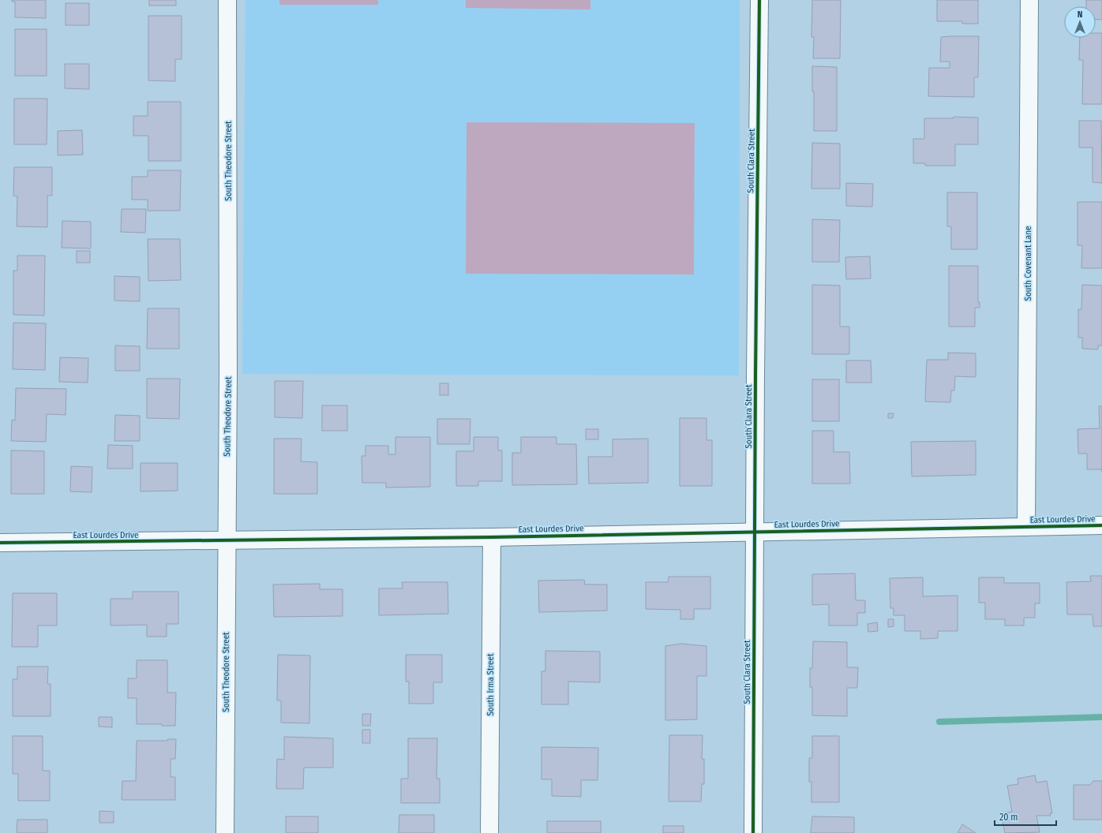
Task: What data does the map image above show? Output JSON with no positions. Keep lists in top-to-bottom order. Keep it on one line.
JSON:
{"streets":{"street":["South Theodore Street","South Clara Street","South Covenant Lane","East Lourdes Drive","South Irma Street"]},"crossings":[["South Theodore Street","East Lourdes Drive"],["South Clara Street","East Lourdes Drive"],["South Covenant Lane","East Lourdes Drive"],["East Lourdes Drive","South Irma Street"]],"scale_bar":"20 m","north":"top"}
